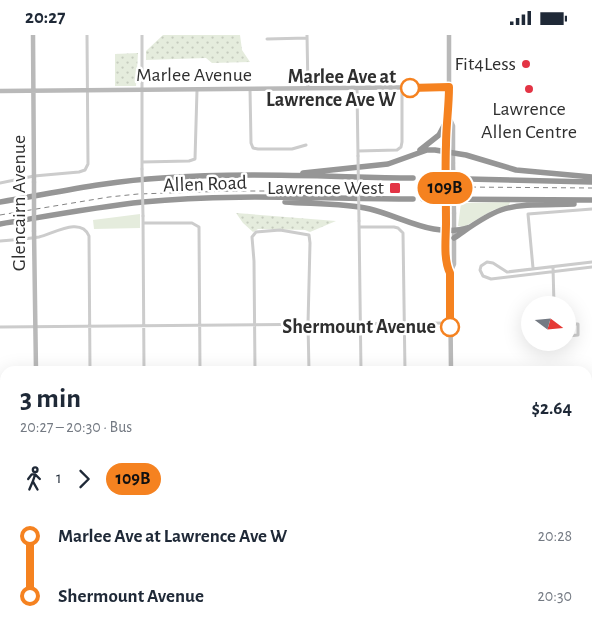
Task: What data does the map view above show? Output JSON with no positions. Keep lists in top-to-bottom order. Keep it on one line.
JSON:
{"streets":{"highway":["Allen Road"],"street":["Marlee Avenue","Glencairn Avenue"]},"crossings":[["Marlee Avenue","Glencairn Avenue"]],"places":{"other":["Fit4Less","Marlee Ave at Lawrence Ave W","Lawrence Allen Centre","Shermount Avenue"],"transit":["Lawrence West"]},"lines":["bus line 109B"],"north":"right","page":{"status":"20:27","on_map":"109B","heading":["3 min","20:27 – 20:30 · Bus","$2.64"],"legs":["1","109B"],"list":[{"name":"Marlee Ave at Lawrence Ave W","value":"20:28"},{"name":"Shermount Avenue","value":"20:30"}]}}
